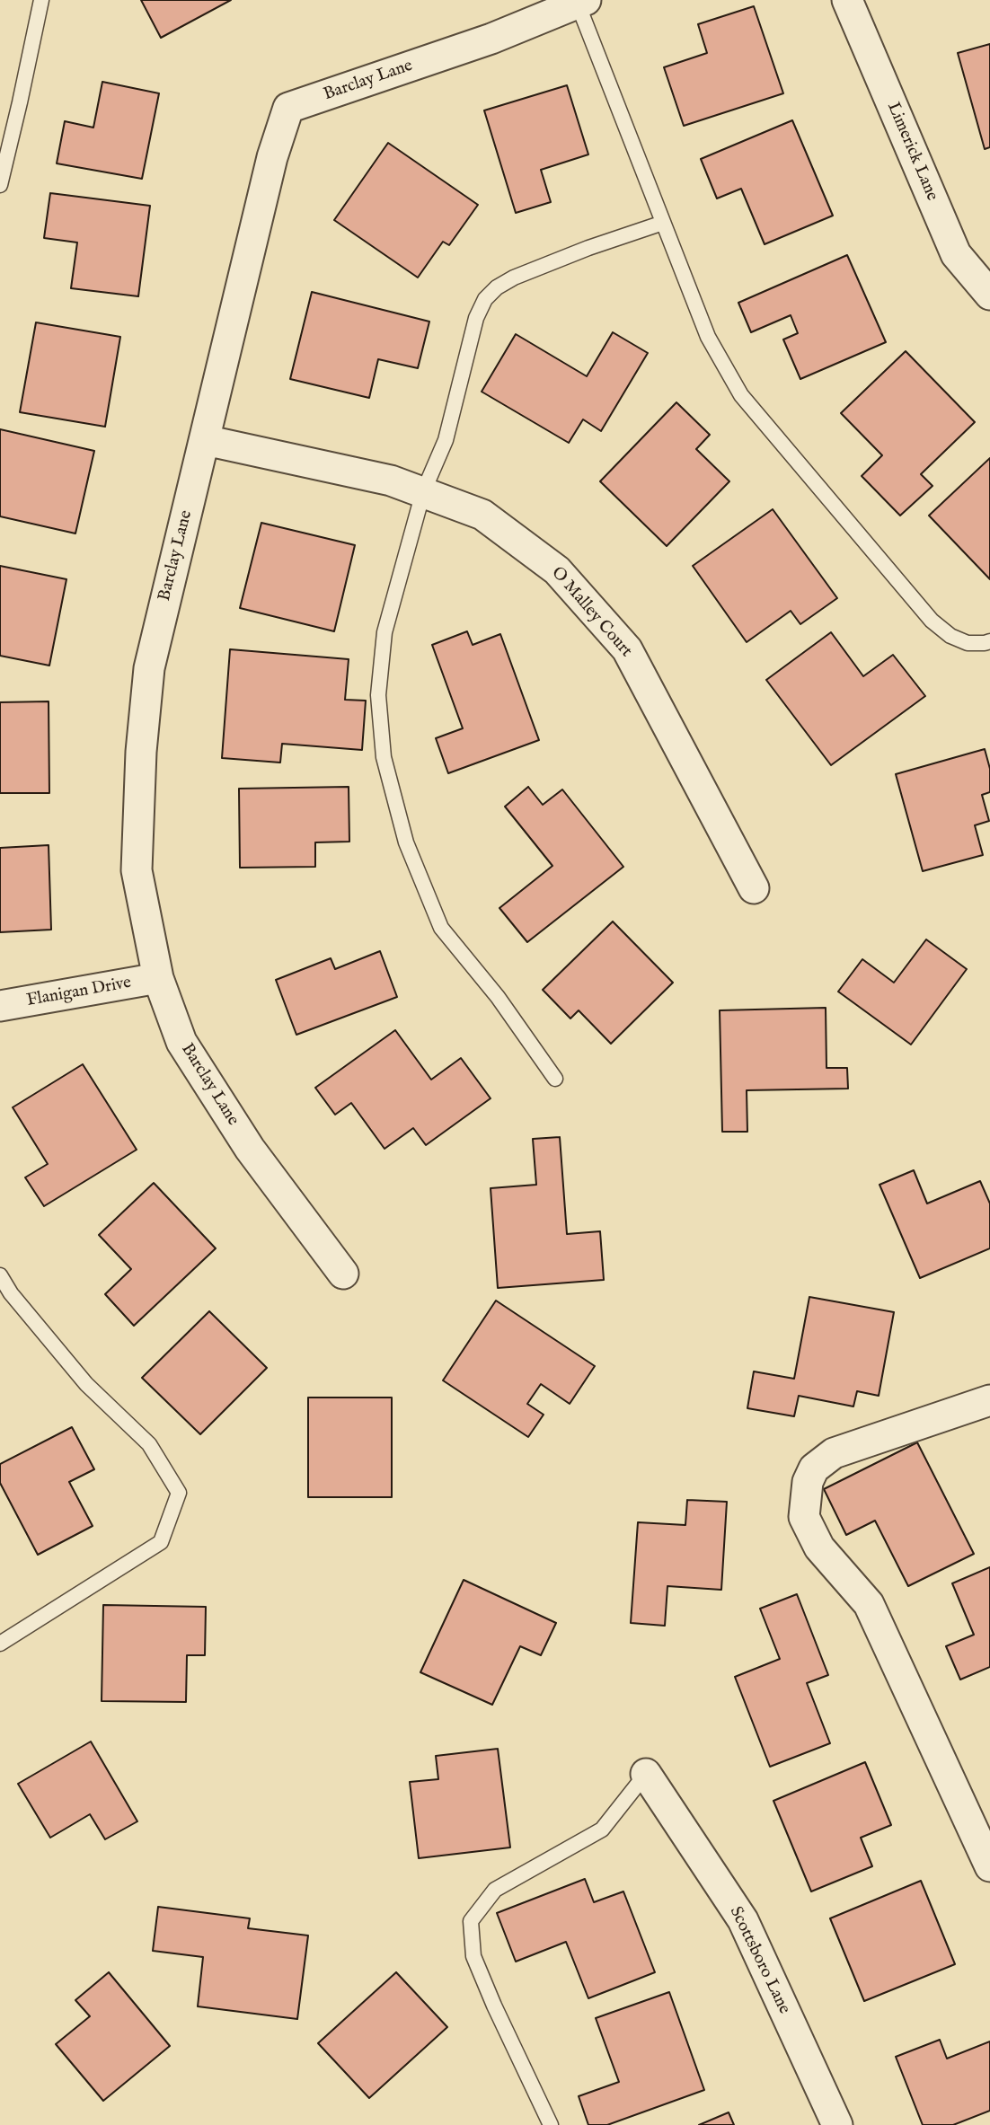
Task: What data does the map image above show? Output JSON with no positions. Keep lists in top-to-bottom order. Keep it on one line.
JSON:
{"streets":{"street":["Barclay Lane","Limerick Lane","O Malley Court","Flanigan Drive","Scottsboro Lane"]},"crossings":[["Barclay Lane","O Malley Court"],["Barclay Lane","Flanigan Drive"]]}
